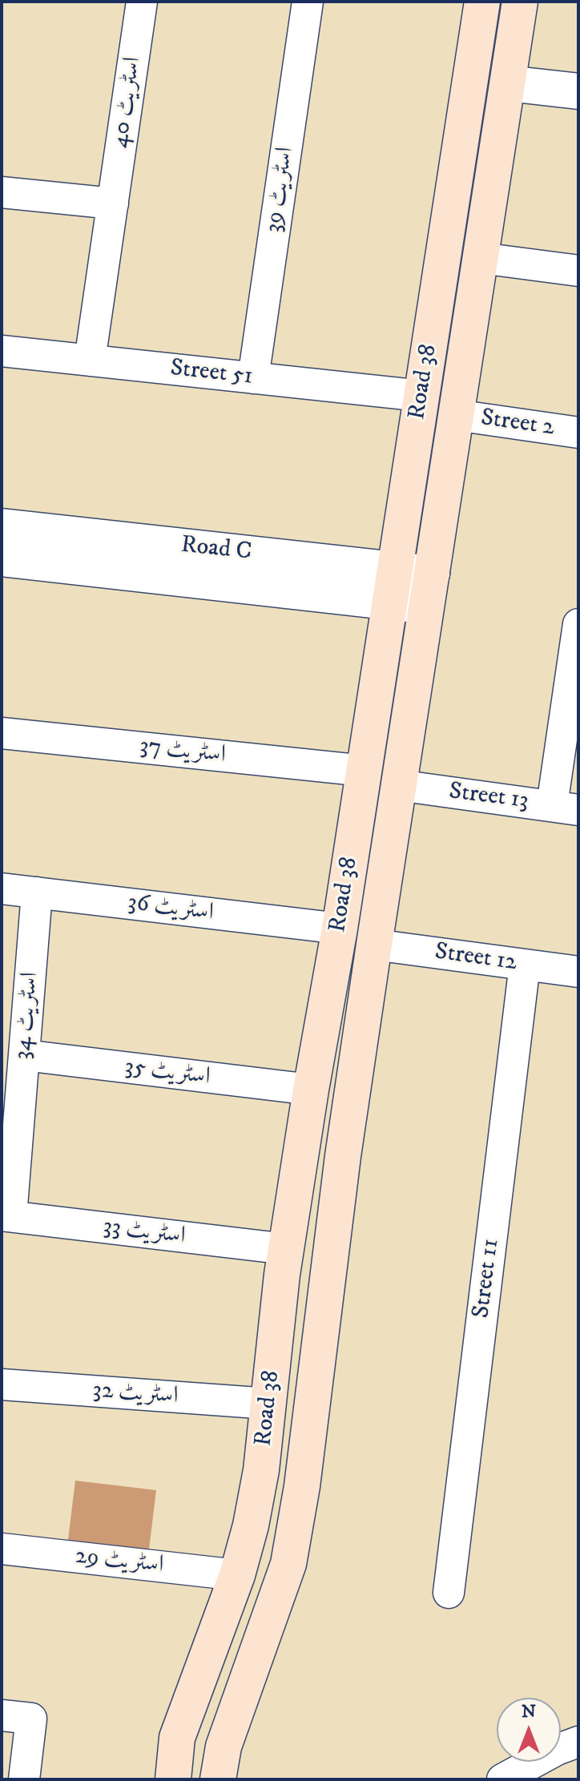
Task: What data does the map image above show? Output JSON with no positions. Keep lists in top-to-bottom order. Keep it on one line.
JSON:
{"streets":{"main road":["Road 38"],"street":["اسٹریٹ 40","اسٹریٹ 39","Street 51","Street 2","Road C","اسٹریٹ 37","Street 13","اسٹریٹ 36","Street 12","اسٹریٹ 34","اسٹریٹ 35","اسٹریٹ 33","Street 11","اسٹریٹ 32","اسٹریٹ 29"]},"crossings":[["اسٹریٹ 40","Street 51"],["اسٹریٹ 39","Street 51"],["Street 51","Road 38"],["Road 38","Street 2"],["Road 38","Road C"],["Road 38","اسٹریٹ 37"],["Road 38","Street 13"],["Road 38","اسٹریٹ 36"],["Road 38","Street 12"],["Road 38","اسٹریٹ 35"],["Road 38","اسٹریٹ 33"],["Road 38","اسٹریٹ 32"],["Road 38","اسٹریٹ 29"],["اسٹریٹ 36","اسٹریٹ 34"],["Street 12","Street 11"],["اسٹریٹ 34","اسٹریٹ 35"],["اسٹریٹ 34","اسٹریٹ 33"]],"north":"top"}
